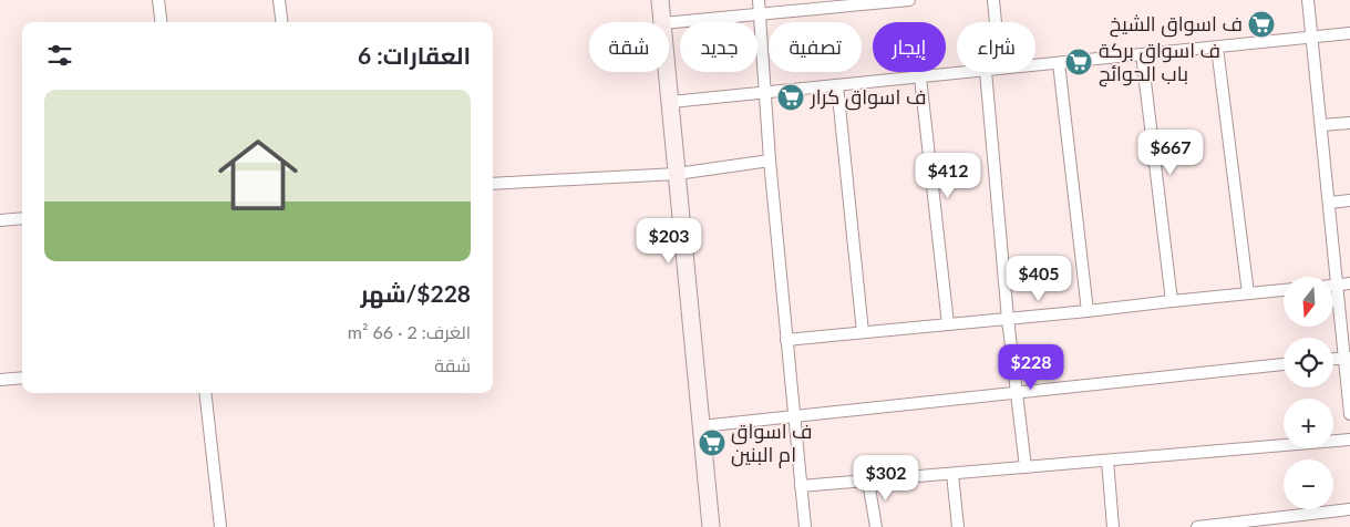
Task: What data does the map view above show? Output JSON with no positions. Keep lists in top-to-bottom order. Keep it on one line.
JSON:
{"places":{"supermarket":["ف اسواق الشيخ","ف اسواق بركة باب الحوائج","ف اسواق كرار","ف اسواق ام البنين"]},"north":"bottom","page":{"chip":["شراء","إيجار","تصفية","جديد","شقة"],"heading":"العقارات: 6","list":[{"name":"$228/شهر","note":"الغرف: 2 · 66 m² · شقة"}],"price":["$667","$412","$203","$405","$228","$302"],"map_buttons":["+","−"]}}
